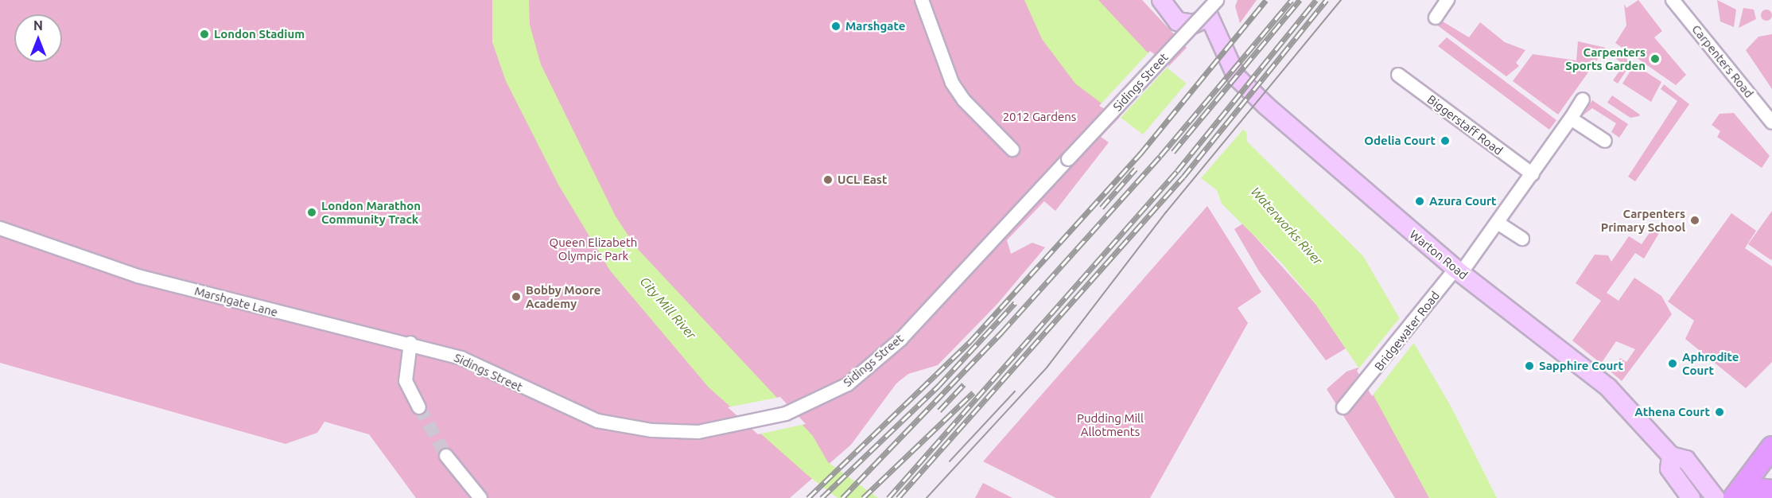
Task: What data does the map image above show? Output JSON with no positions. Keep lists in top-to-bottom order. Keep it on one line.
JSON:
{"streets":{"street":["Carpenters Road","Sidings Street","Biggerstaff Road","Warton Road","Marshgate Lane","Bridgewater Road"]},"crossings":[["Sidings Street","Marshgate Lane"],["Warton Road","Bridgewater Road"]],"water":["Waterworks River","City Mill River"],"parks":["2012 Gardens","Queen Elizabeth Olympic Park","Pudding Mill Allotments"],"places":["Marshgate","London Stadium","Carpenters Sports Garden","Odelia Court","UCL East","Azura Court","London Marathon Community Track","Carpenters Primary School","Bobby Moore Academy","Aphrodite Court","Sapphire Court","Athena Court"],"north":"top"}
